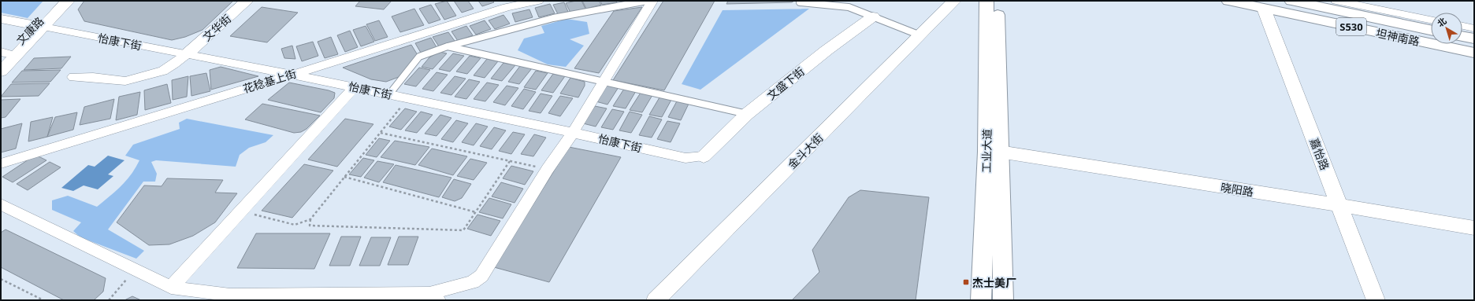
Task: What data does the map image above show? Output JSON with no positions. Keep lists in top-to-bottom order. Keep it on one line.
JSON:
{"streets":{"main road":["S530","坦神南路","工业大道"],"street":["文华街","文康路","怡康下街","花稔基上街","文盛下街","金斗大街","嘉怡路","晓阳路"]},"crossings":[["文华街","怡康下街"],["文康路","怡康下街"],["坦神南路","嘉怡路"],["怡康下街","花稔基上街"],["怡康下街","文盛下街"],["工业大道","晓阳路"],["嘉怡路","晓阳路"]],"places":{"transit":["杰士美厂"]},"north":"top left"}
